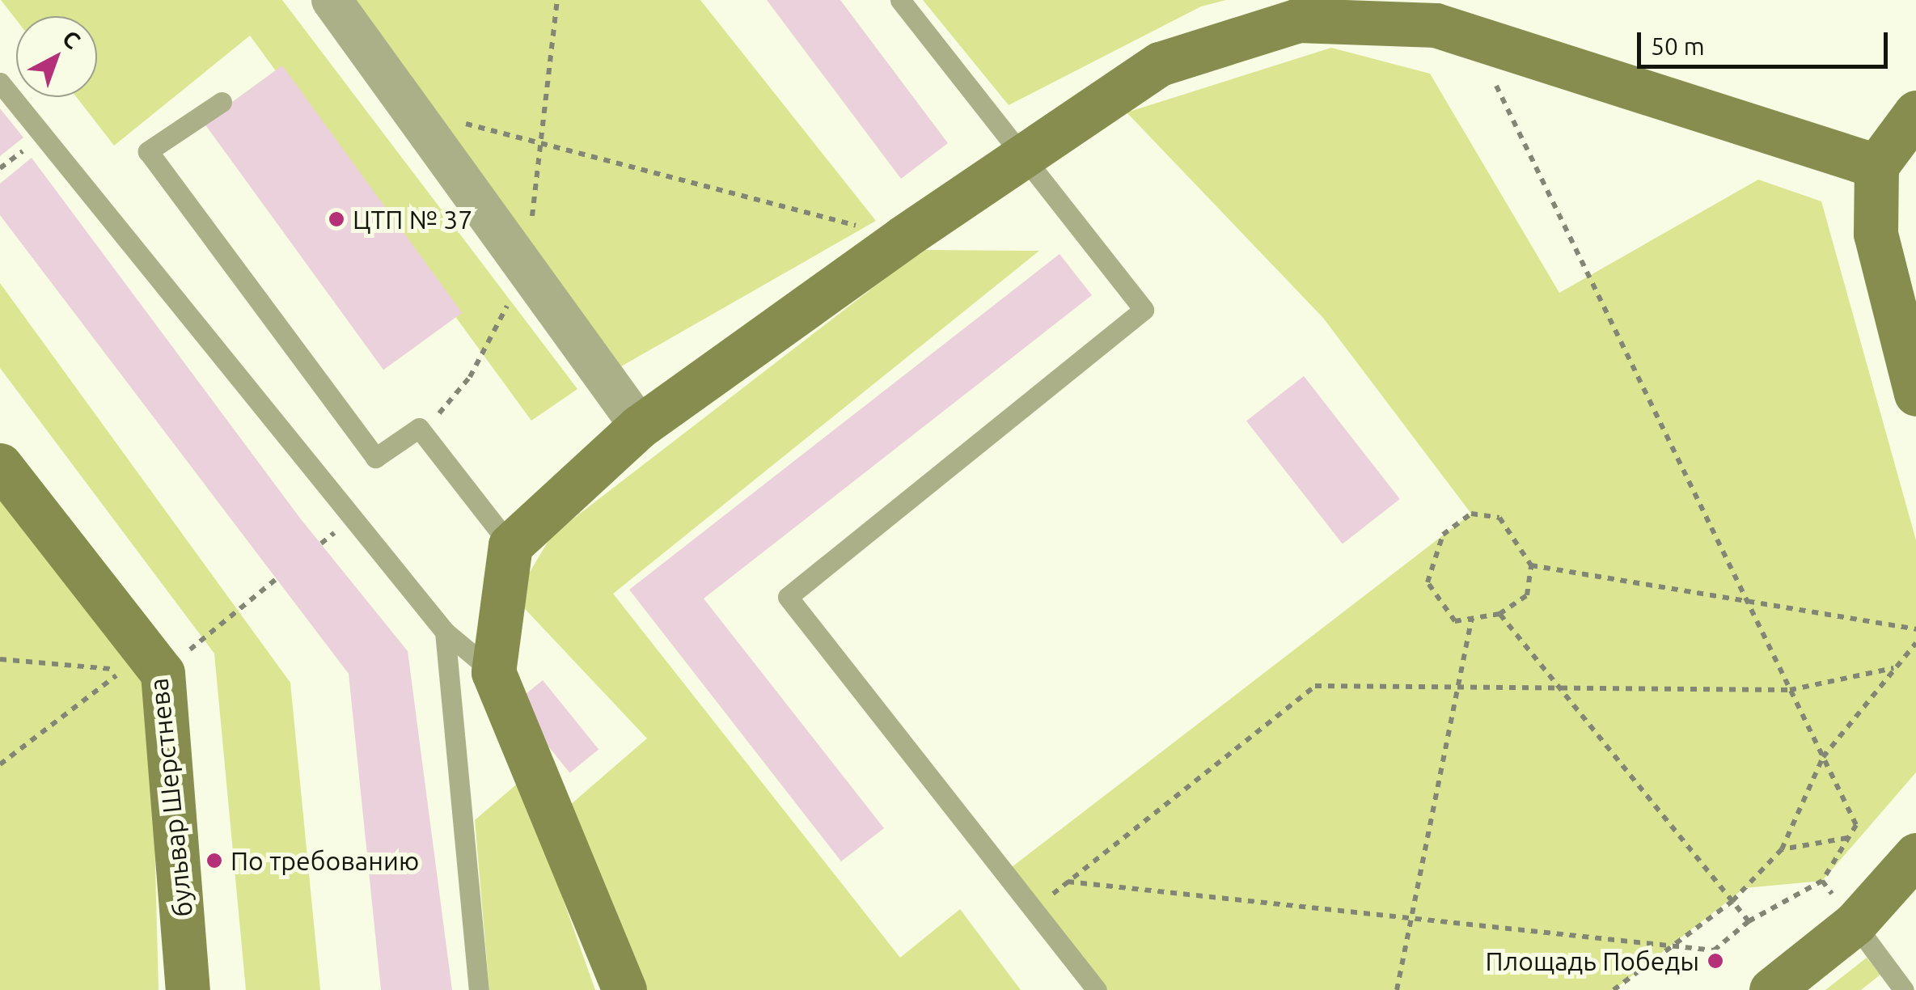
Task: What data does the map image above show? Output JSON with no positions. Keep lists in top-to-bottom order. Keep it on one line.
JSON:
{"streets":{"street":["бульвар Шерстнева"]},"places":["ЦТП № 37","По требованию","Площадь Победы"],"scale_bar":"50 m","north":"top right"}
